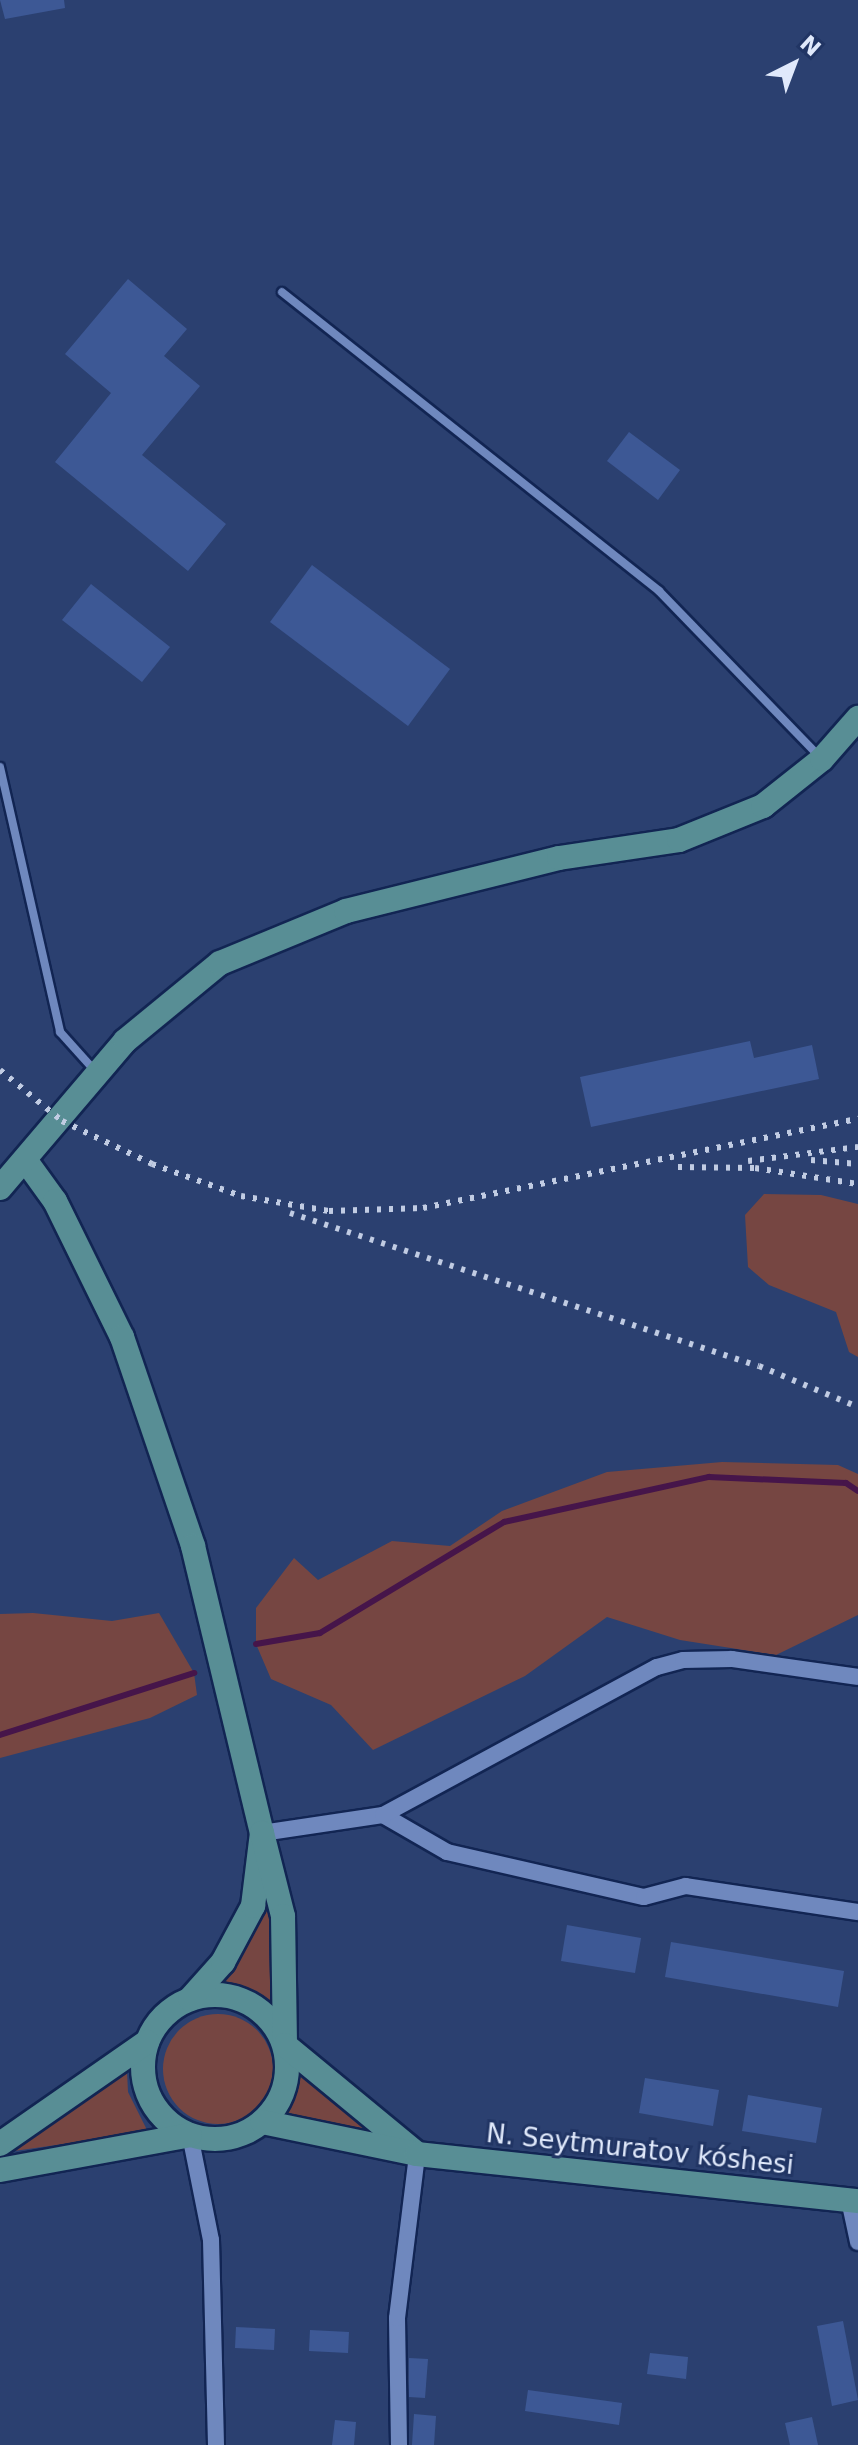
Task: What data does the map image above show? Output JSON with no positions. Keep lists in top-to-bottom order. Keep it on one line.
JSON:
{"streets":{"street":["N. Seytmuratov kóshesi"]},"north":"top right"}
